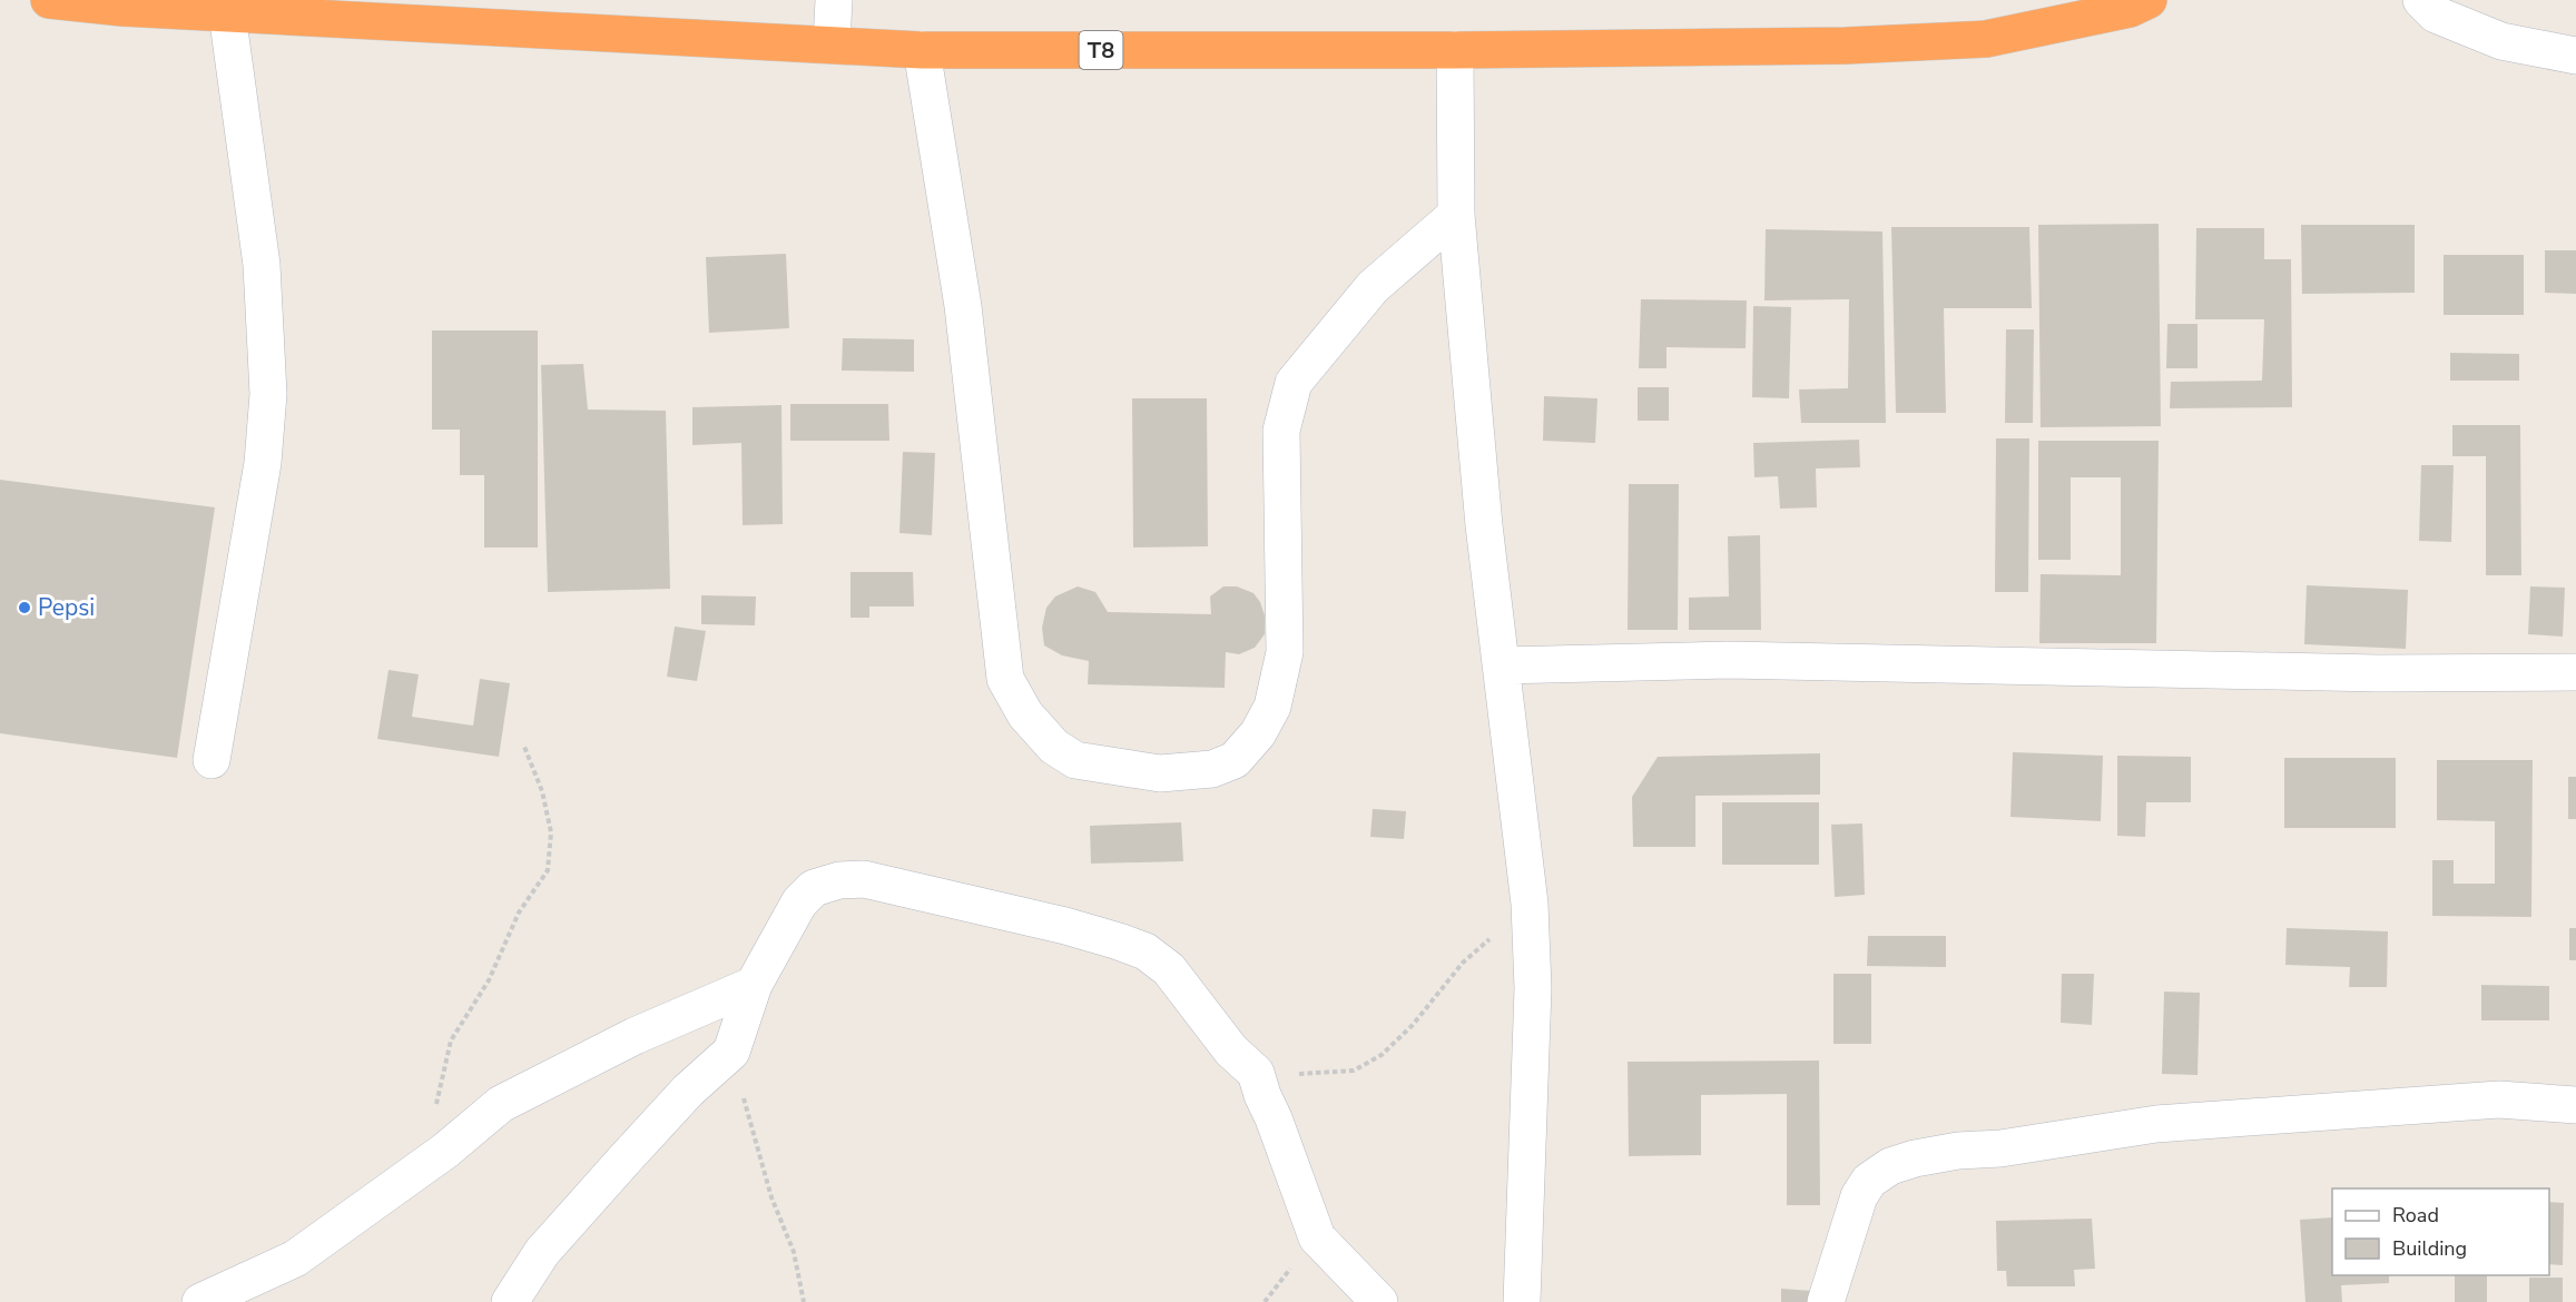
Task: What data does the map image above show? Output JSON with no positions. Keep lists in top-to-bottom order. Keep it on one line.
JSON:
{"streets":{"highway":["T8"]},"places":["Pepsi"],"legend":["Road","Building"]}
